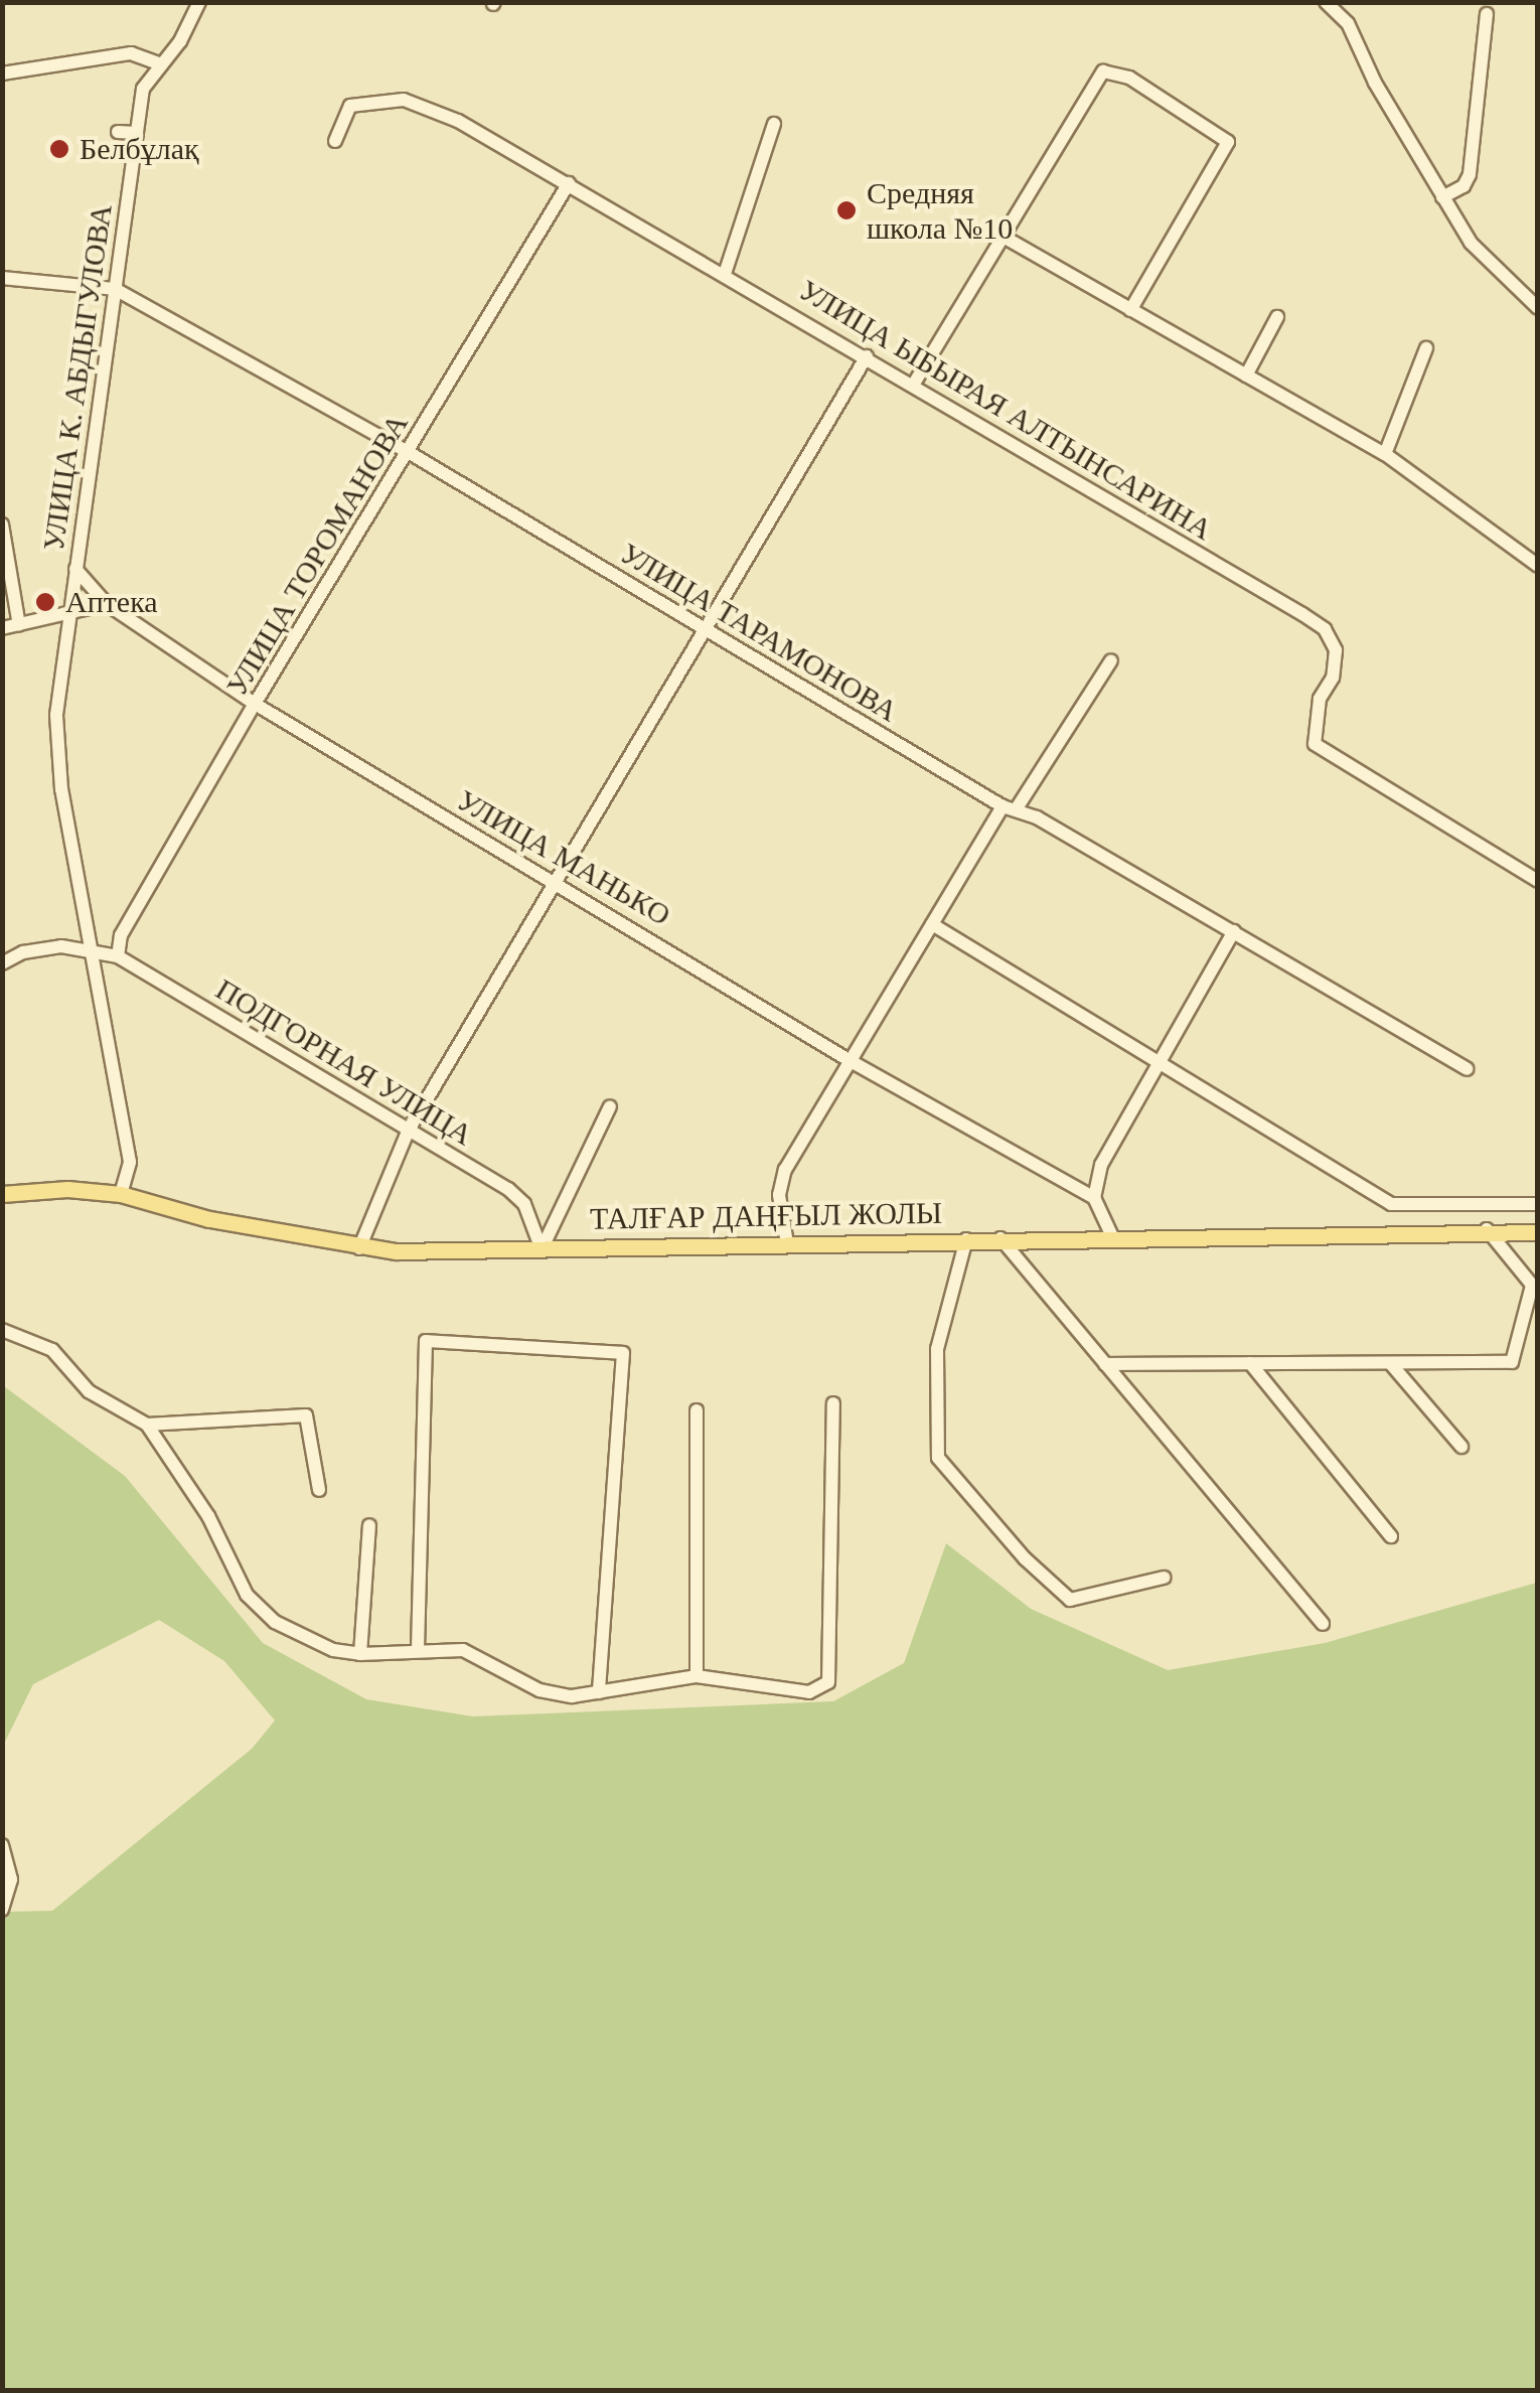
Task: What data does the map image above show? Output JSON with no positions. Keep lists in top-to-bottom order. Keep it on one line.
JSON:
{"streets":{"main road":["ТАЛҒАР ДАҢҒЫЛ ЖОЛЫ"],"street":["УЛИЦА К. АБДЫГУЛОВА","УЛИЦА ЫБЫРАЯ АЛТЫНСАРИНА","УЛИЦА ТОРОМАНОВА","УЛИЦА ТАРАМОНОВА","УЛИЦА МАНЬКО","ПОДГОРНАЯ УЛИЦА"]},"crossings":[["УЛИЦА К. АБДЫГУЛОВА","УЛИЦА ТАРАМОНОВА"],["УЛИЦА К. АБДЫГУЛОВА","УЛИЦА МАНЬКО"],["УЛИЦА К. АБДЫГУЛОВА","ПОДГОРНАЯ УЛИЦА"],["УЛИЦА К. АБДЫГУЛОВА","ТАЛҒАР ДАҢҒЫЛ ЖОЛЫ"],["УЛИЦА ЫБЫРАЯ АЛТЫНСАРИНА","УЛИЦА ТОРОМАНОВА"],["УЛИЦА ТОРОМАНОВА","УЛИЦА ТАРАМОНОВА"],["УЛИЦА ТОРОМАНОВА","УЛИЦА МАНЬКО"],["УЛИЦА ТОРОМАНОВА","ПОДГОРНАЯ УЛИЦА"],["ПОДГОРНАЯ УЛИЦА","ТАЛҒАР ДАҢҒЫЛ ЖОЛЫ"]],"places":["Белбұлақ","Средняя школа №10","Аптека"]}
